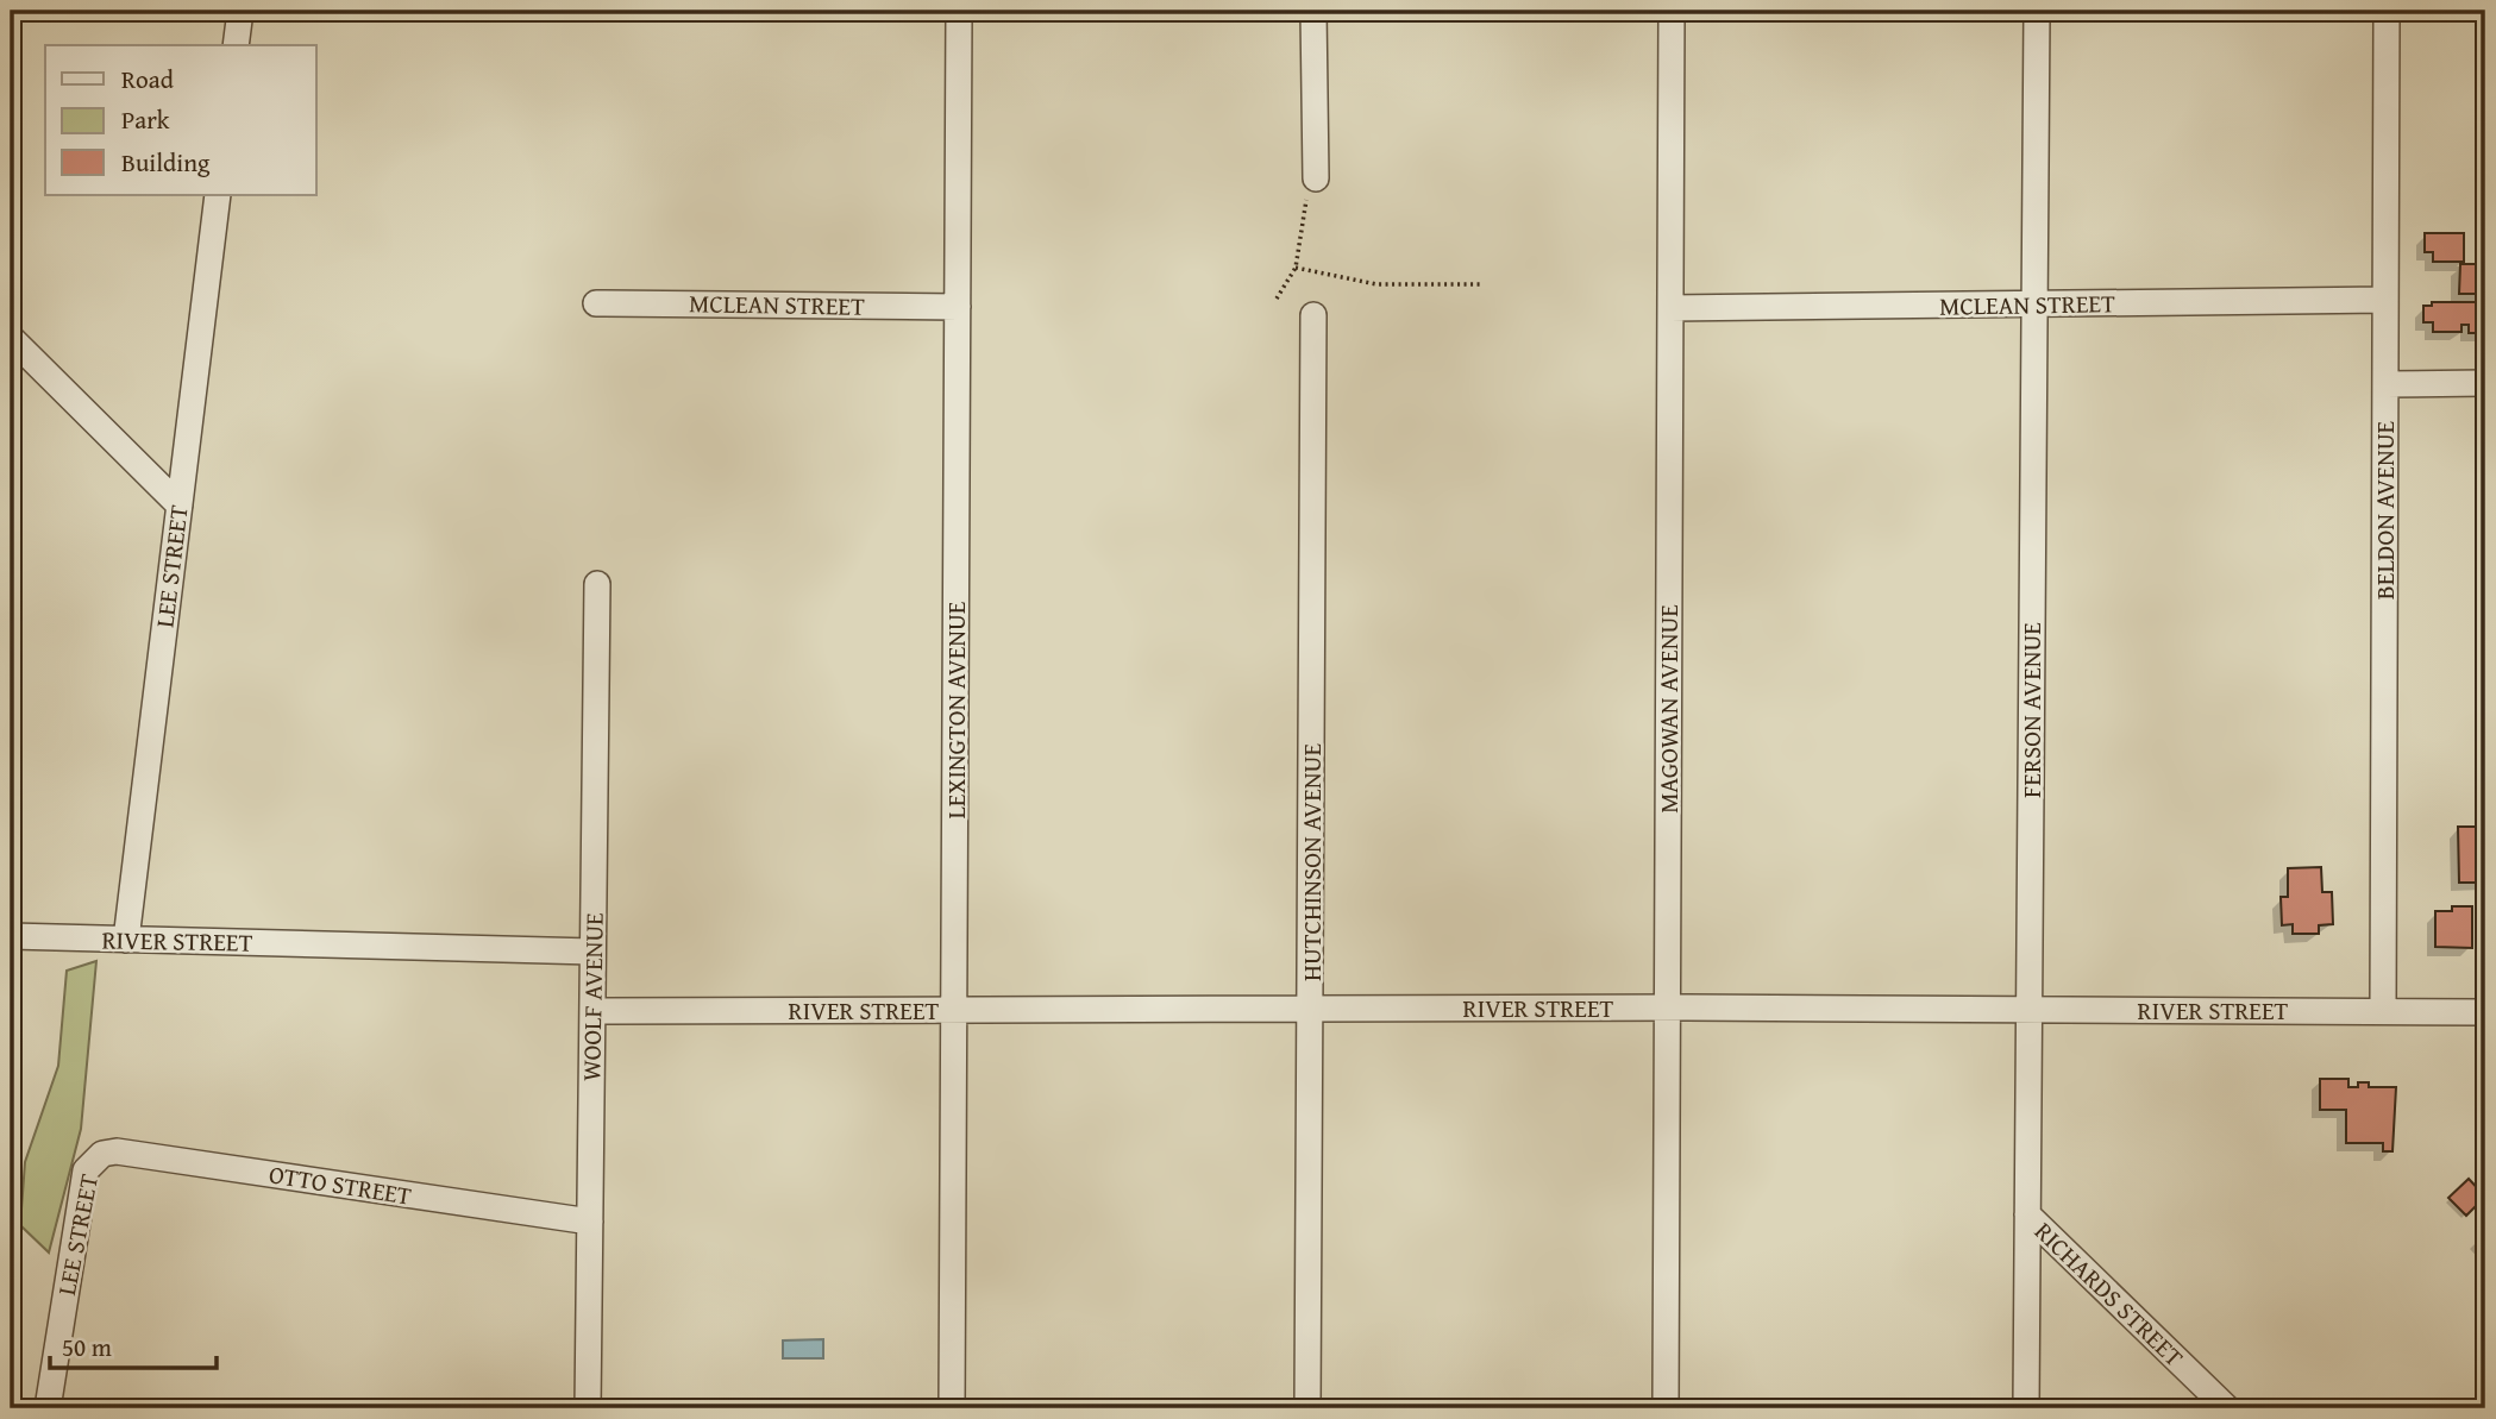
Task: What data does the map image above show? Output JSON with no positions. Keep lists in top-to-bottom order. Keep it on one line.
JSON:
{"streets":{"street":["MCLEAN STREET","BELDON AVENUE","LEE STREET","MAGOWAN AVENUE","LEXINGTON AVENUE","FERSON AVENUE","HUTCHINSON AVENUE","RIVER STREET","WOOLF AVENUE","OTTO STREET","RICHARDS STREET"]},"crossings":[["MCLEAN STREET","BELDON AVENUE"],["MCLEAN STREET","MAGOWAN AVENUE"],["MCLEAN STREET","LEXINGTON AVENUE"],["MCLEAN STREET","FERSON AVENUE"],["BELDON AVENUE","RIVER STREET"],["LEE STREET","RIVER STREET"],["LEE STREET","OTTO STREET"],["MAGOWAN AVENUE","RIVER STREET"],["LEXINGTON AVENUE","RIVER STREET"],["FERSON AVENUE","RIVER STREET"],["FERSON AVENUE","RICHARDS STREET"],["HUTCHINSON AVENUE","RIVER STREET"],["RIVER STREET","WOOLF AVENUE"],["WOOLF AVENUE","OTTO STREET"]],"legend":["Road","Park","Building"],"scale_bar":"50 m"}
